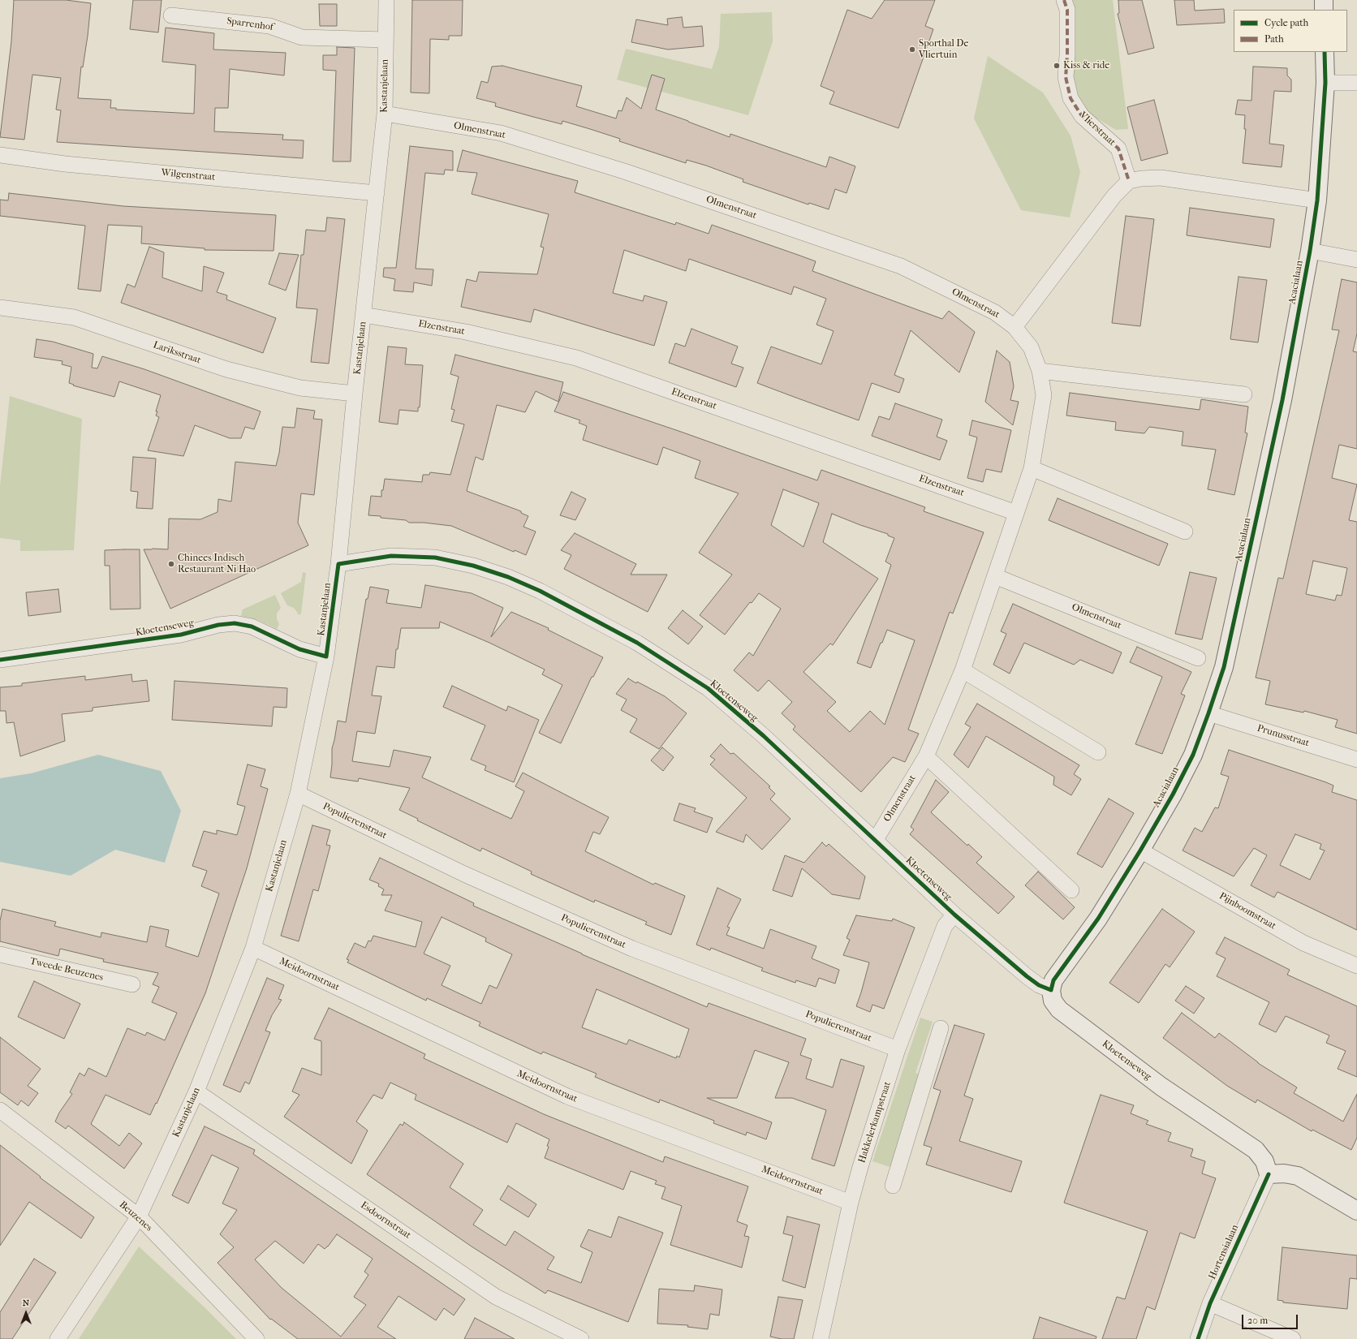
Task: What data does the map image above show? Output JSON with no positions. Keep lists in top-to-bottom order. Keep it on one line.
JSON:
{"streets":{"street":["Sparrenhof","Kastanjelaan","Vlierstraat","Olmenstraat","Wilgenstraat","Acacialaan","Elzenstraat","Lariksstraat","Kloetenseweg","Prunusstraat","Populierenstraat","Pijnboomstraat","Tweede Beuzenes","Meidoornstraat","Hakkelerkampstraat","Beuzenes","Esdoornstraat","Hortensialaan"]},"crossings":[["Sparrenhof","Kastanjelaan"],["Kastanjelaan","Olmenstraat"],["Kastanjelaan","Wilgenstraat"],["Kastanjelaan","Elzenstraat"],["Kastanjelaan","Lariksstraat"],["Kastanjelaan","Kloetenseweg"],["Kastanjelaan","Populierenstraat"],["Kastanjelaan","Meidoornstraat"],["Kastanjelaan","Beuzenes"],["Kastanjelaan","Esdoornstraat"],["Olmenstraat","Elzenstraat"],["Olmenstraat","Kloetenseweg"],["Acacialaan","Kloetenseweg"],["Acacialaan","Prunusstraat"],["Acacialaan","Pijnboomstraat"],["Kloetenseweg","Hakkelerkampstraat"],["Kloetenseweg","Hortensialaan"],["Populierenstraat","Hakkelerkampstraat"],["Meidoornstraat","Hakkelerkampstraat"]],"places":["Sporthal De Vliertuin","Kiss & ride","Chinees Indisch Restaurant Ni Hao"],"legend":["Cycle path","Path"],"scale_bar":"20 m","north":"top"}
